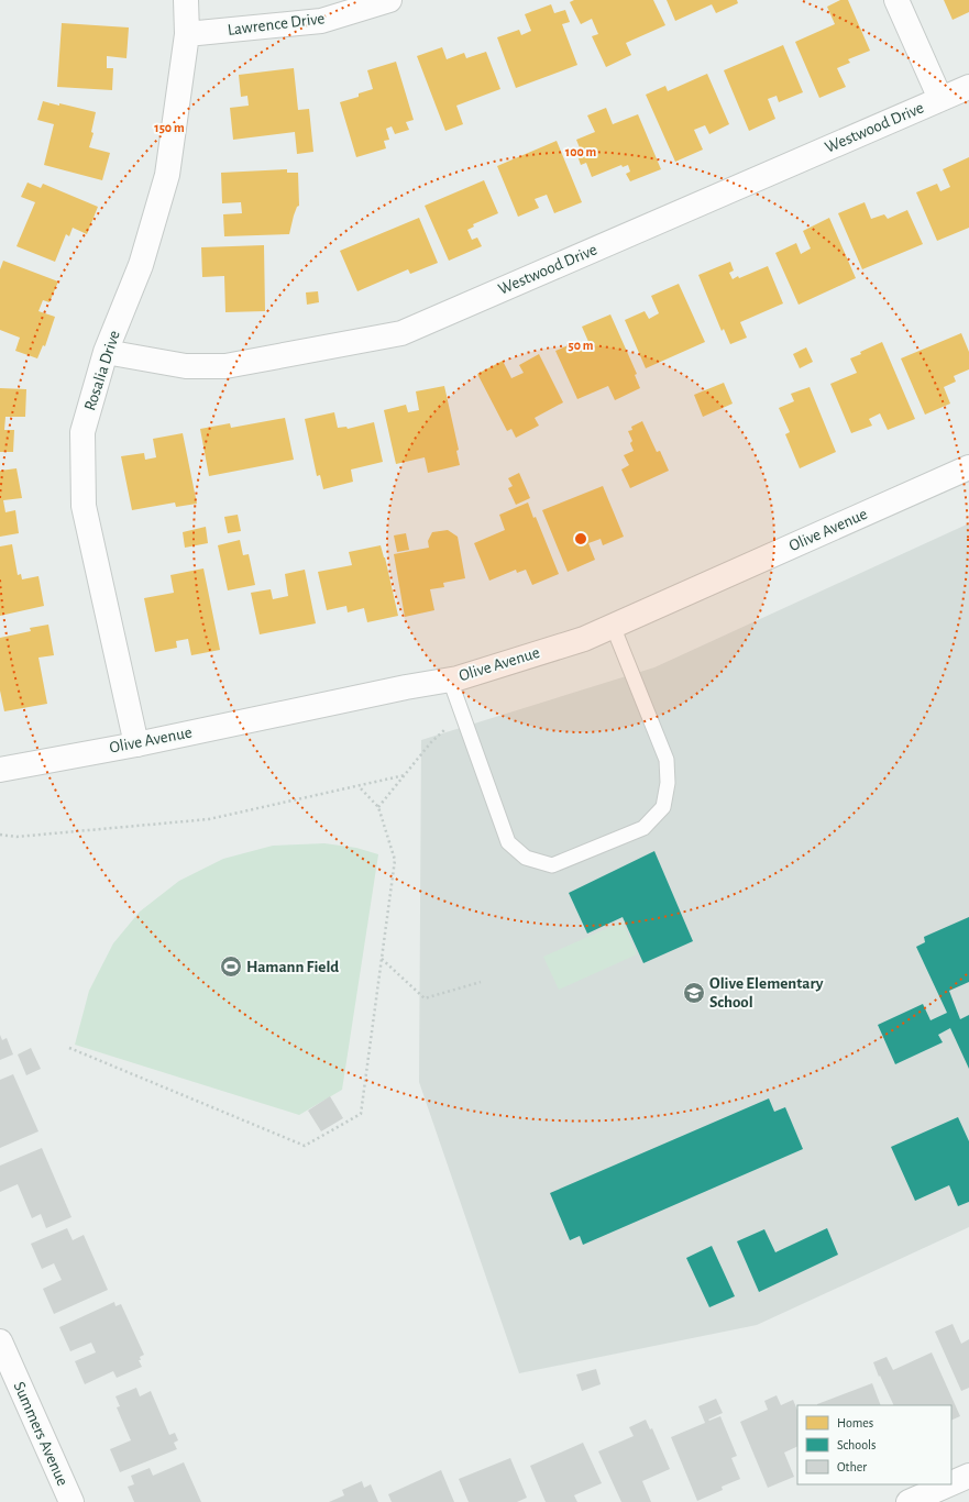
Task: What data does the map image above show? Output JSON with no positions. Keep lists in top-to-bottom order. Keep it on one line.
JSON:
{"streets":{"street":["Lawrence Drive","Westwood Drive","Rosalia Drive","Olive Avenue","Summers Avenue"]},"crossings":[["Lawrence Drive","Rosalia Drive"],["Westwood Drive","Rosalia Drive"],["Rosalia Drive","Olive Avenue"]],"places":{"sports":["Hamann Field"],"school or university":["Olive Elementary School"]},"legend":["Homes","Schools","Other"],"rings":["150 m","100 m","50 m"]}
